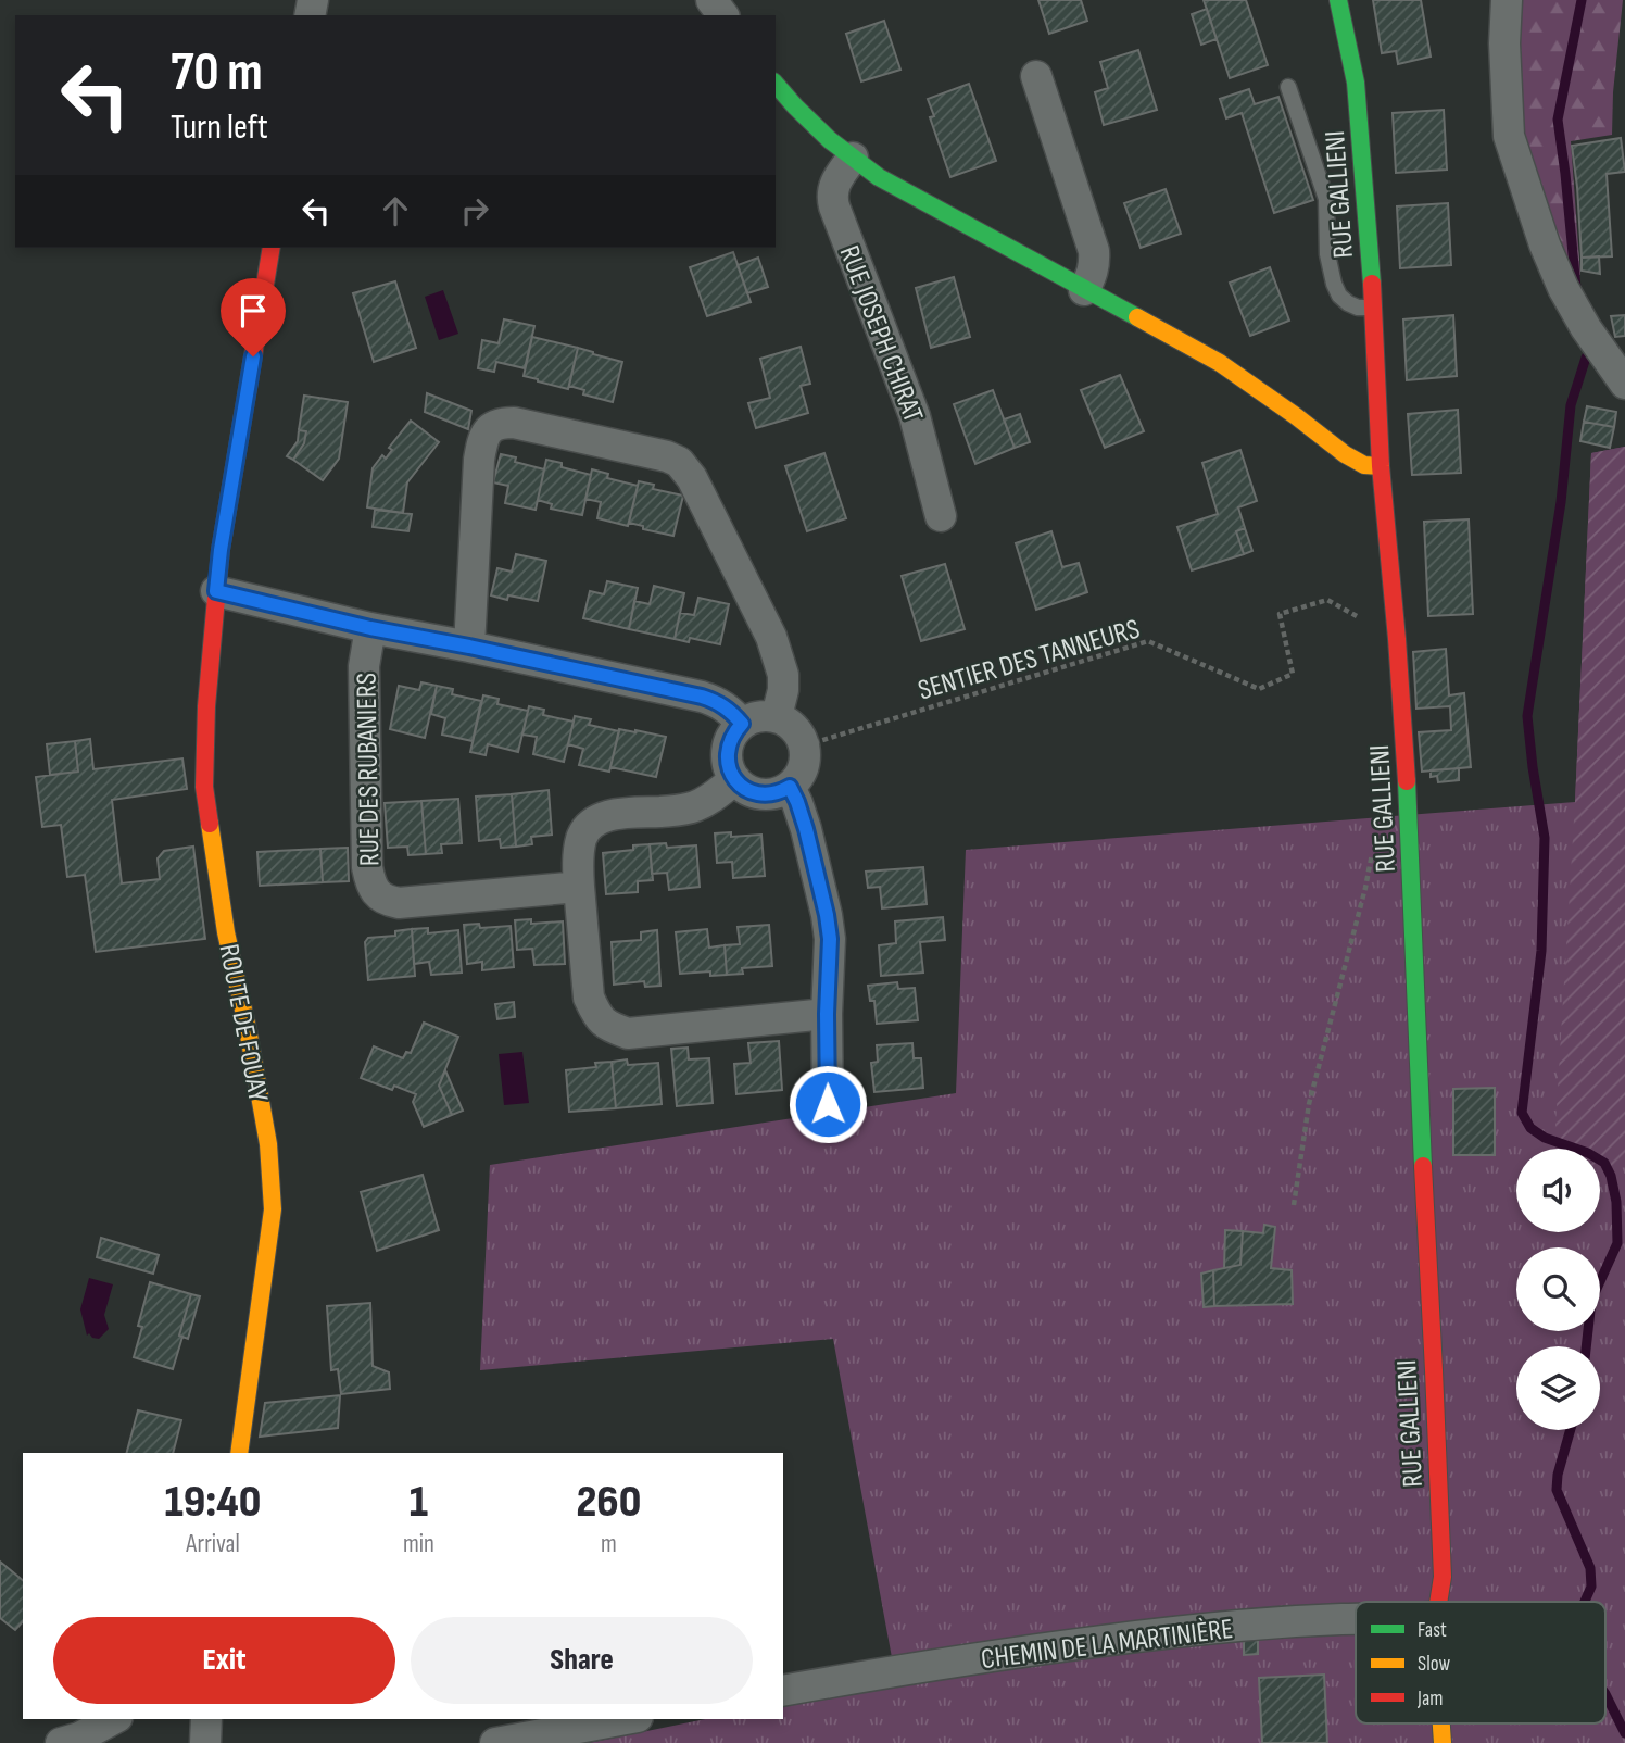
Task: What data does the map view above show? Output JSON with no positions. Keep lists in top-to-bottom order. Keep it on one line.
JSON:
{"streets":{"street":["RUE GALLIENI","RUE JOSEPH CHIRAT","RUE DES RUBANIERS","ROUTE DE FOUAY","CHEMIN DE LA MARTINIÈRE"],"path":["SENTIER DES TANNEURS"]},"crossings":[["RUE GALLIENI","SENTIER DES TANNEURS"]],"legend":["Fast","Slow","Jam"],"page":{"turn":["70 m","Turn left"],"eta":["19:40","Arrival","1","min","260","m"],"buttons":["Exit","Share"]}}
